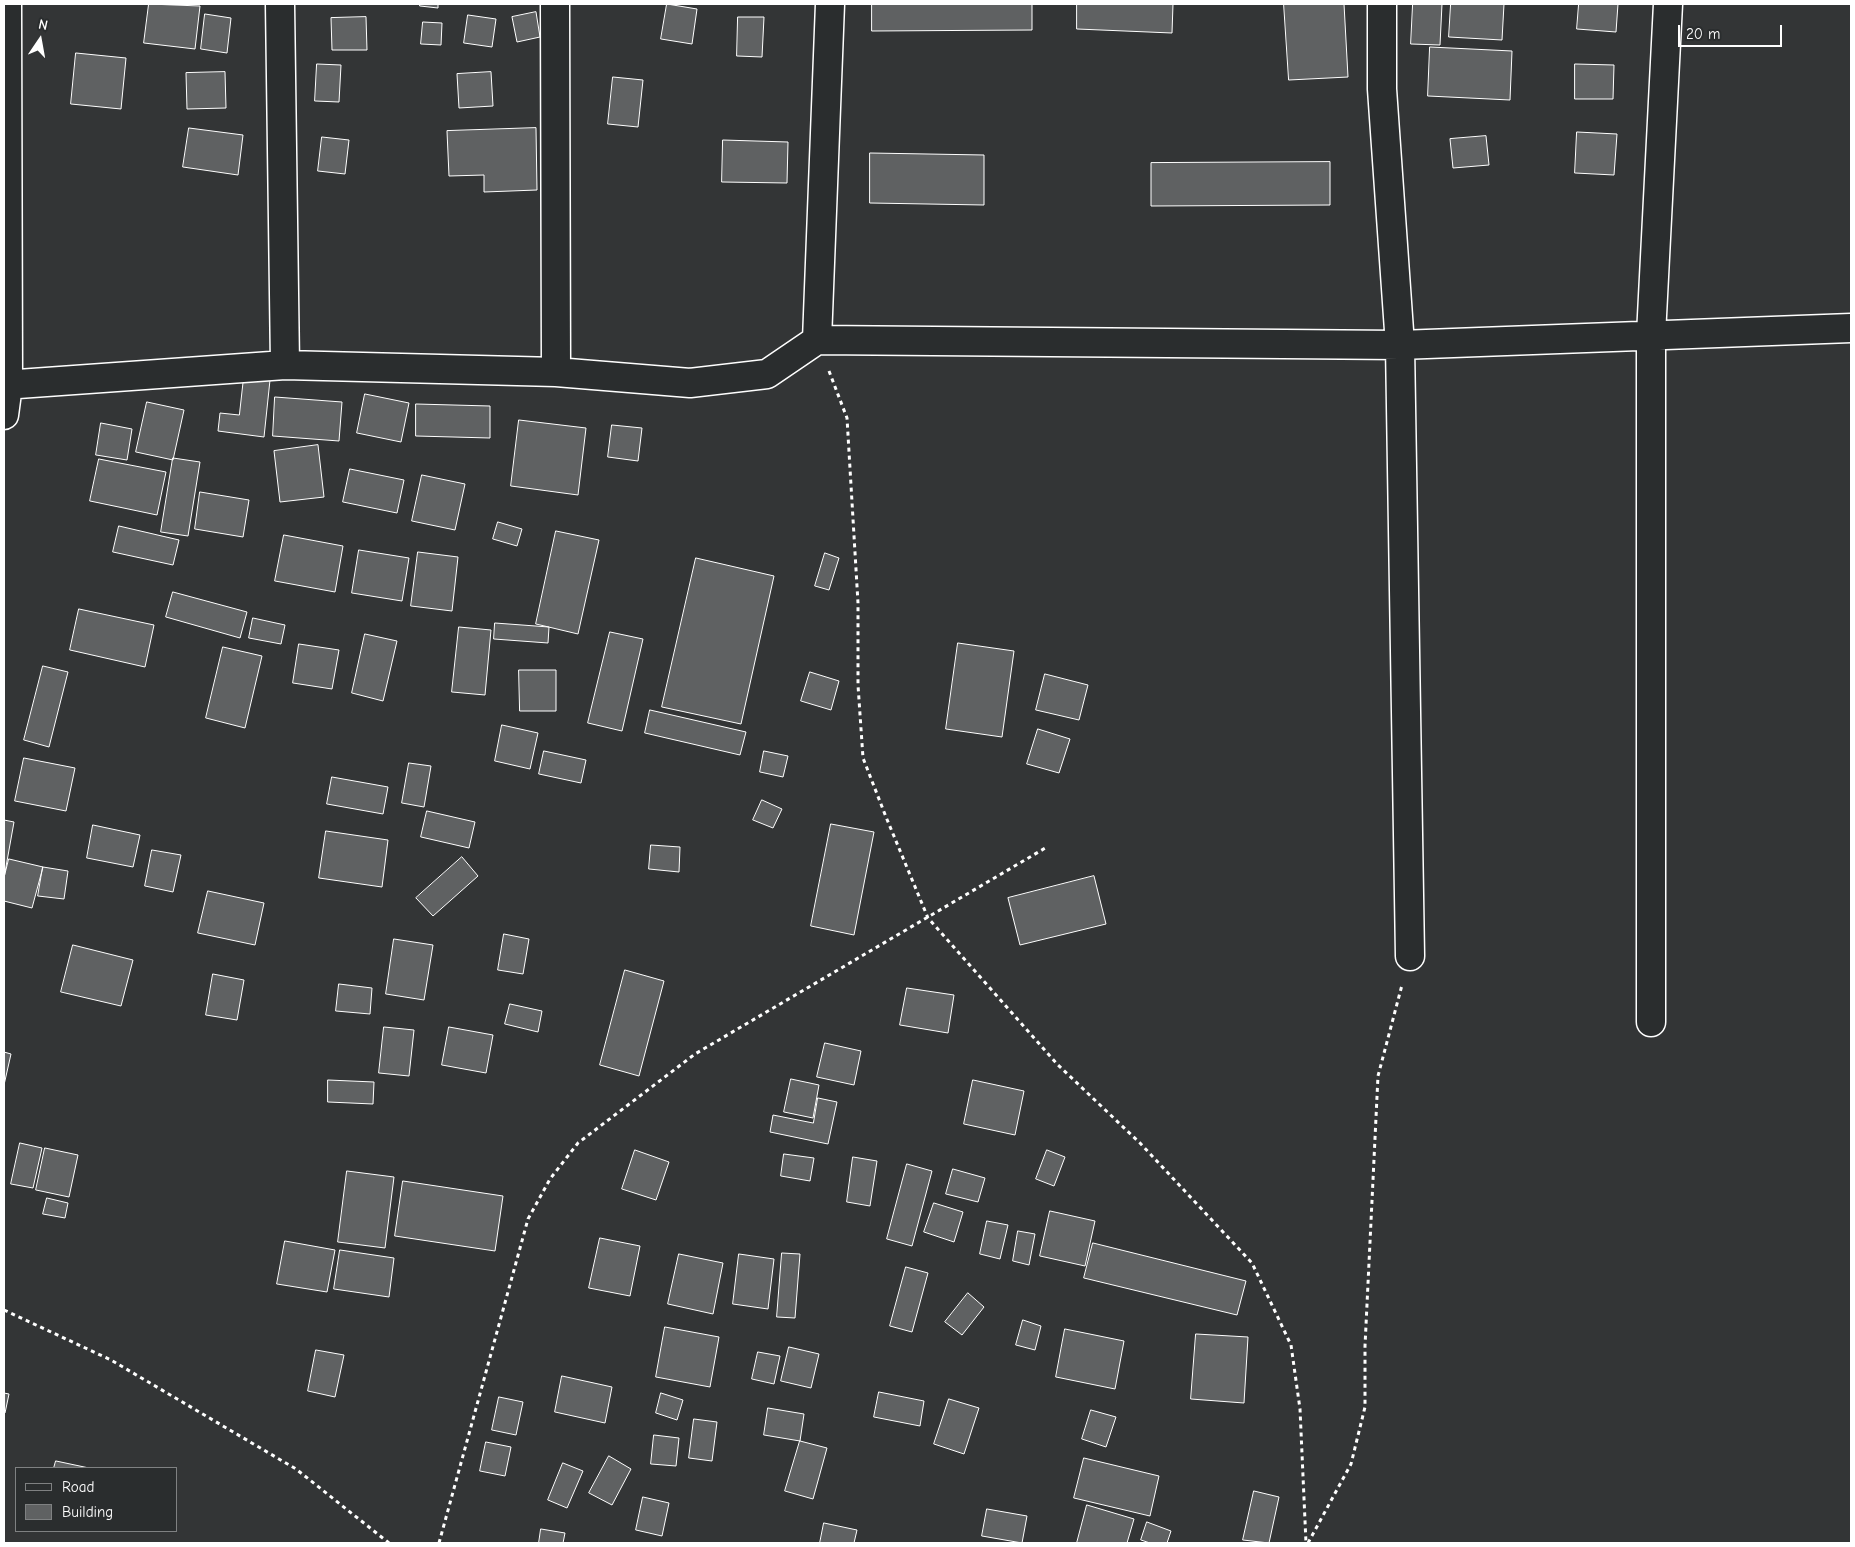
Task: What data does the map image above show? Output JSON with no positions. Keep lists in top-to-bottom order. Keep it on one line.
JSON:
{"legend":["Road","Building"],"scale_bar":"20 m","north":"top"}
